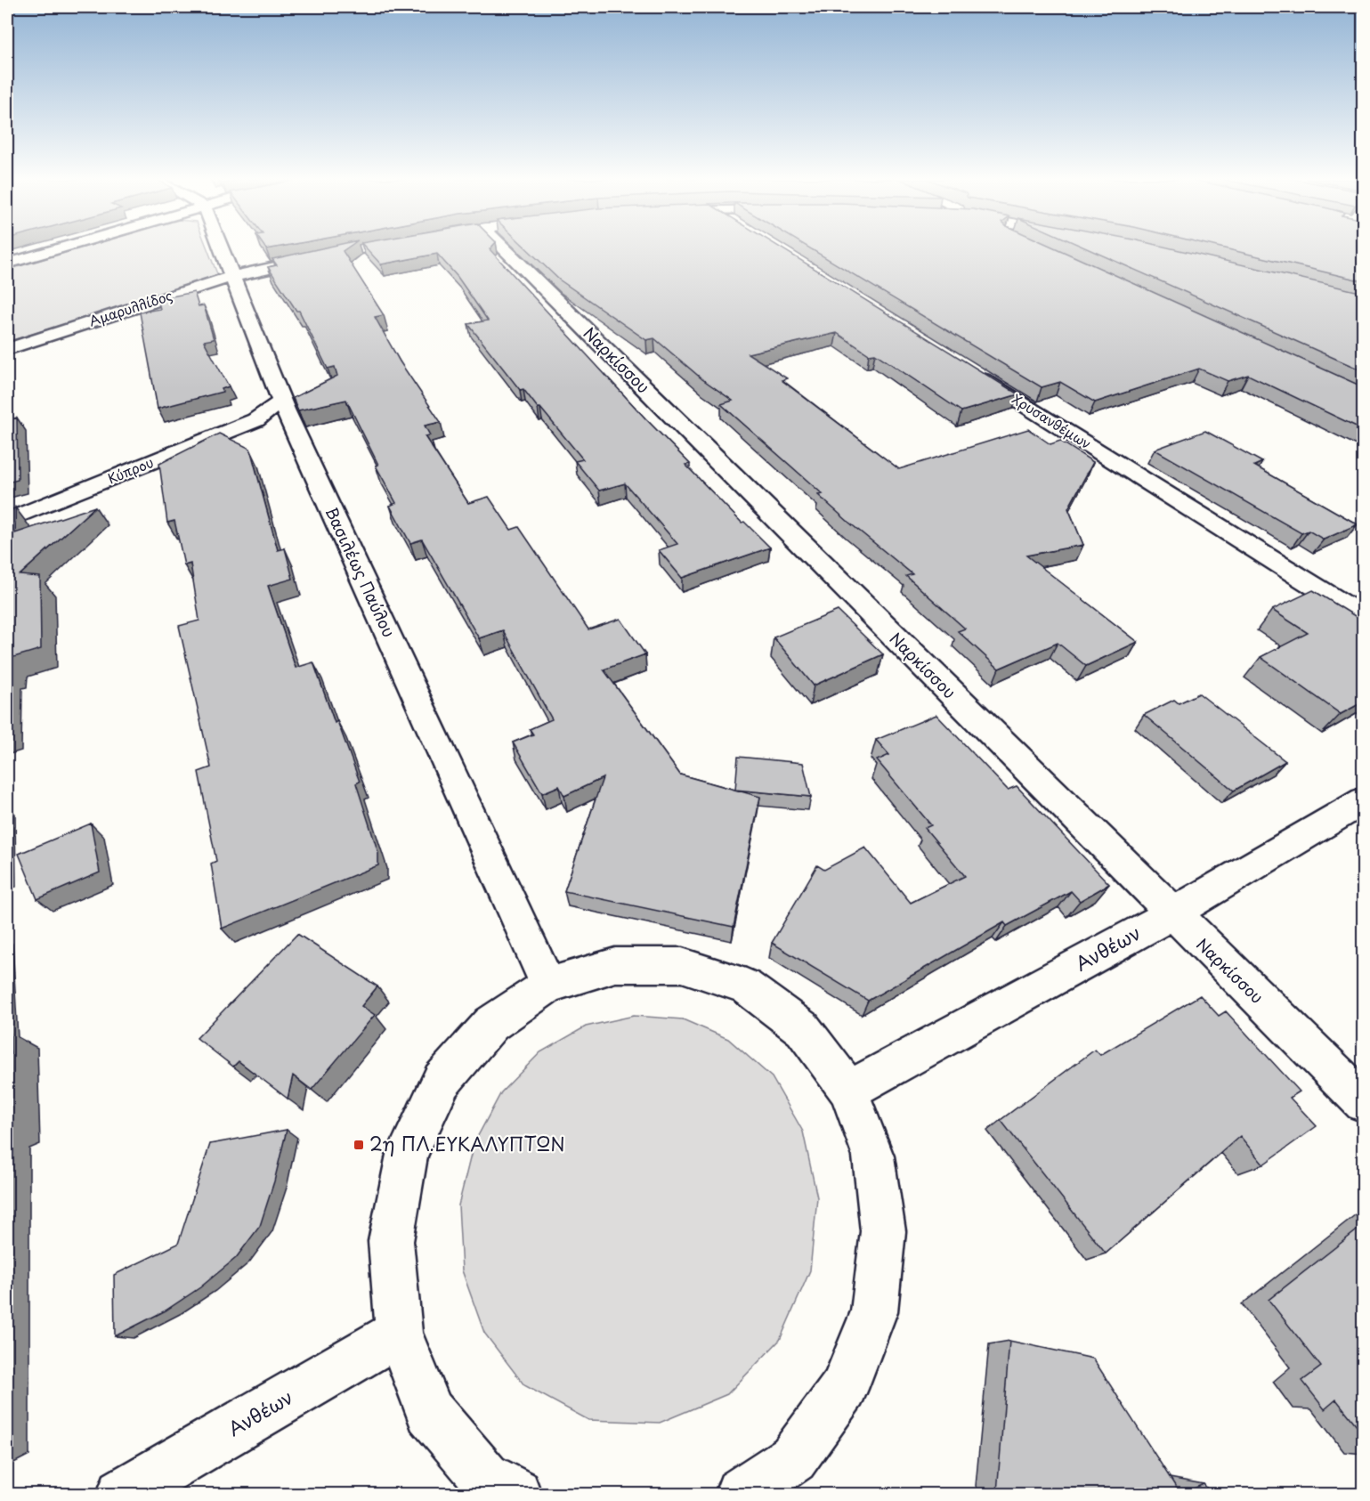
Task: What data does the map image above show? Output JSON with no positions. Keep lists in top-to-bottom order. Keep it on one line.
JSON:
{"streets":{"street":["Αμαρυλλίδος","Ναρκίσσου","Χρυσανθέμων","Κύπρου","Βασιλέως Παύλου","Ανθέων"]},"crossings":[["Αμαρυλλίδος","Βασιλέως Παύλου"],["Ναρκίσσου","Ανθέων"],["Κύπρου","Βασιλέως Παύλου"]],"places":{"transit":["2η ΠΛ.ΕΥΚΑΛΥΠΤΩΝ"]}}
